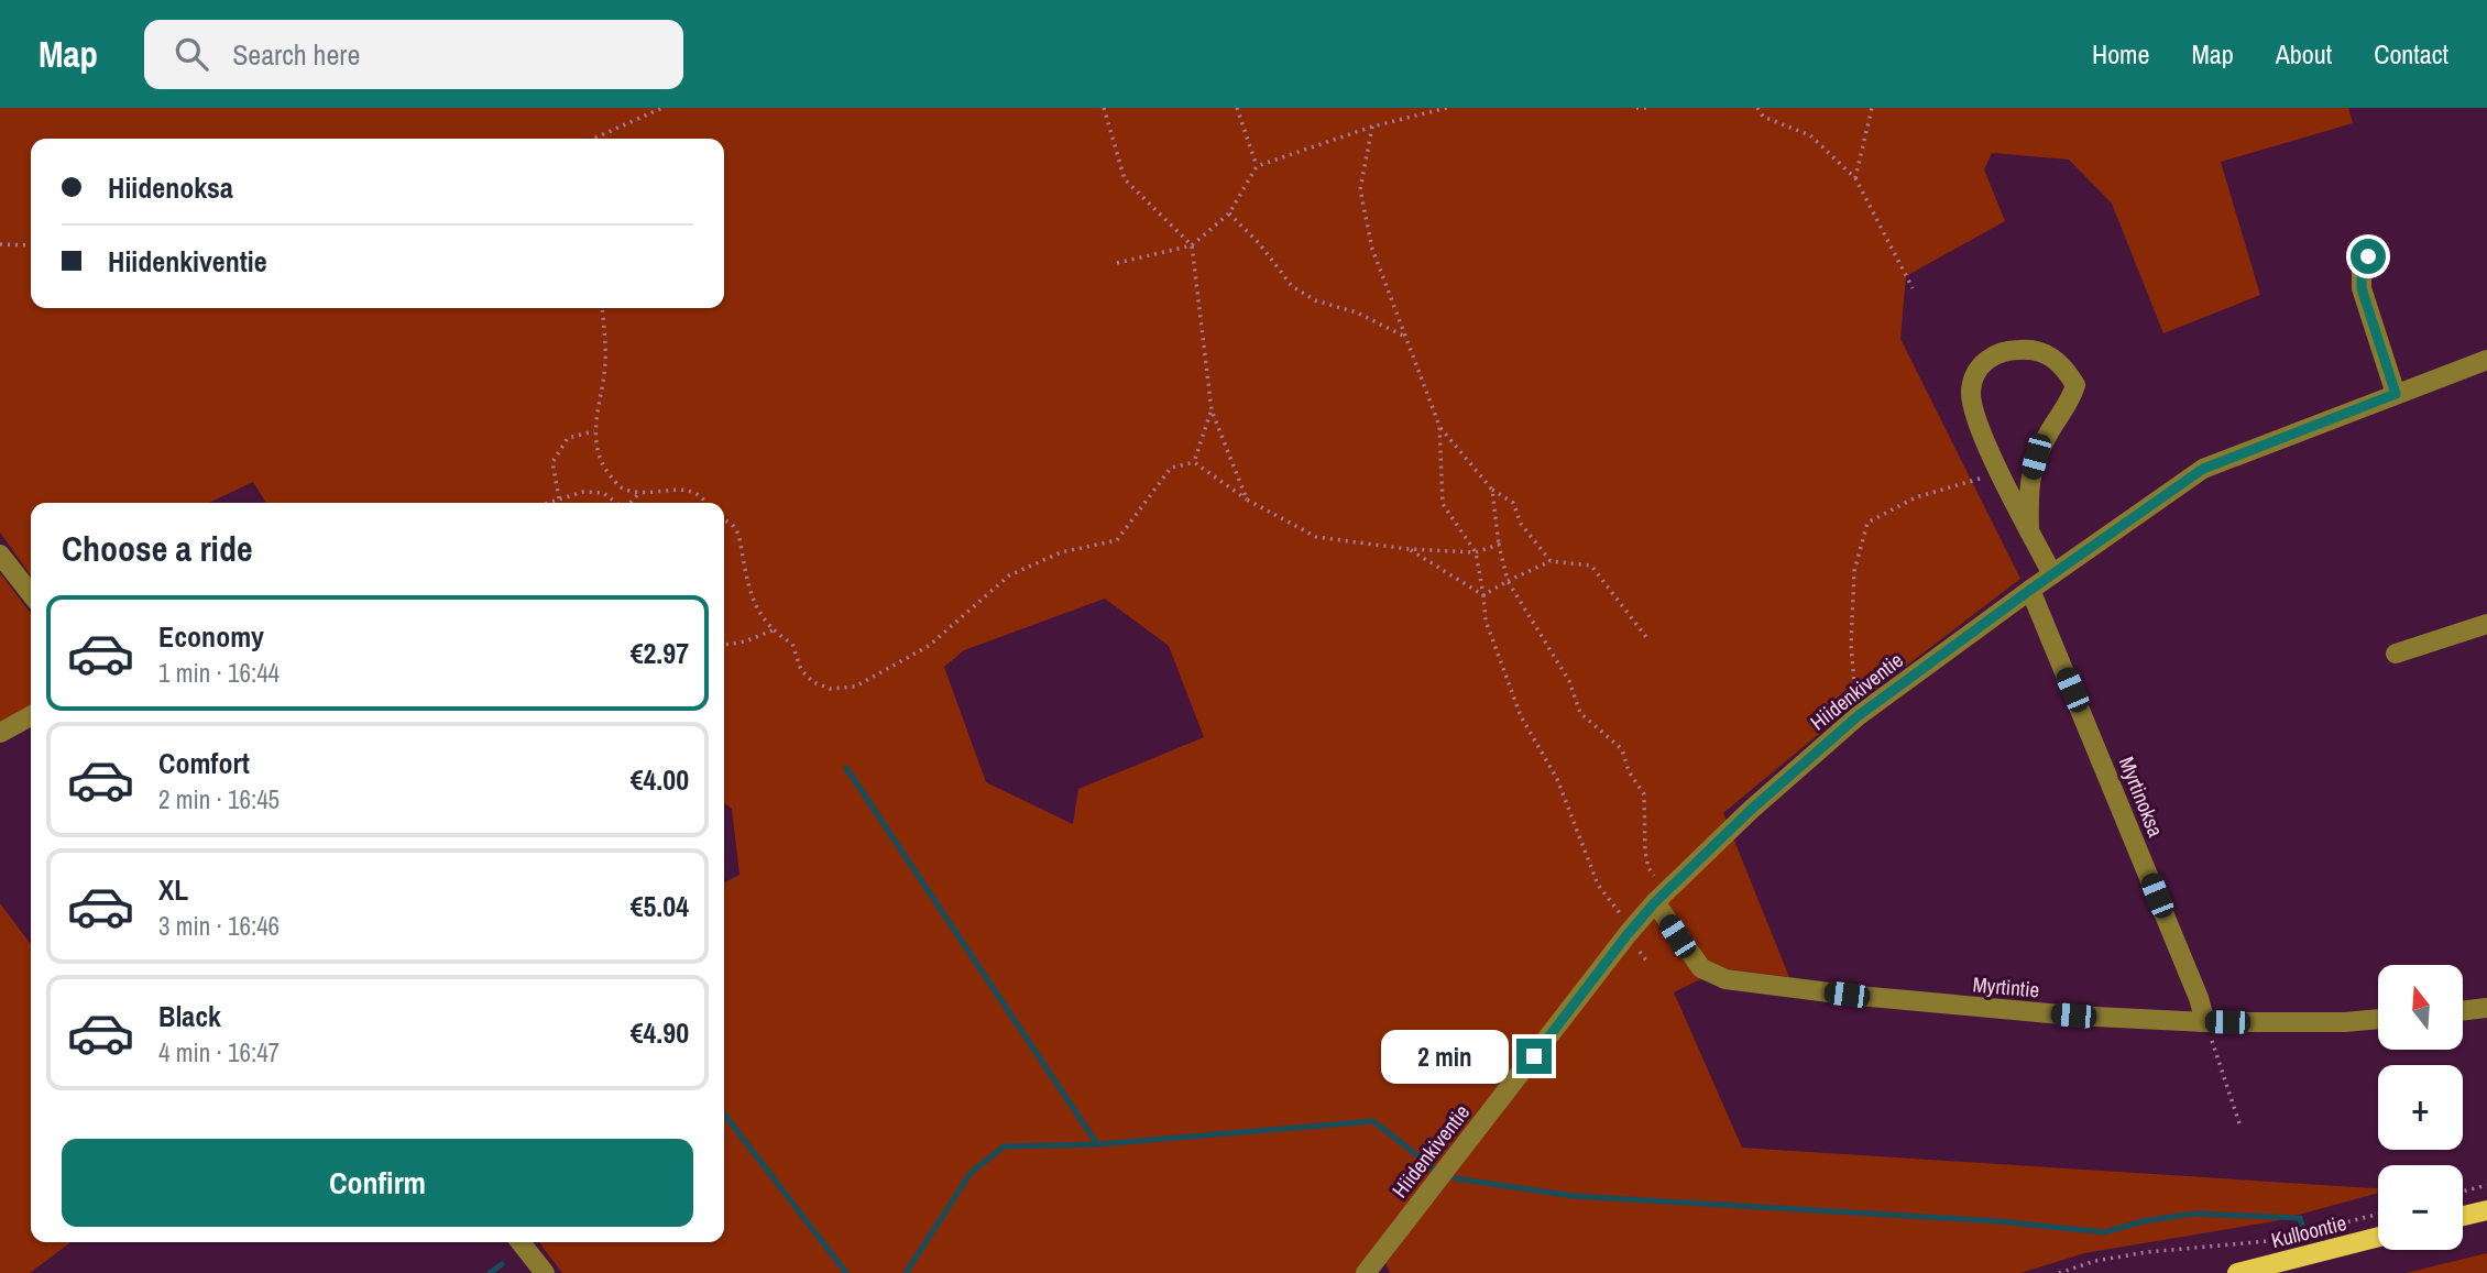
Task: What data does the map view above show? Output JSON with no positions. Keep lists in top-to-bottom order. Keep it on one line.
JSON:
{"streets":{"main road":["Kulloontie"],"street":["Hiidenkiventie","Myrtinoksa","Myrtintie"]},"crossings":[["Hiidenkiventie","Myrtinoksa"],["Hiidenkiventie","Myrtintie"],["Myrtinoksa","Myrtintie"]],"north":"top","page":{"header":"Map","search":"Search here","nav":["Home","Map","About","Contact"],"banner":["Hiidenoksa","Hiidenkiventie"],"heading":"Choose a ride","list":[{"name":"Economy","note":"1 min · 16:44","value":"€2.97"},{"name":"Comfort","note":"2 min · 16:45","value":"€4.00"},{"name":"XL","note":"3 min · 16:46","value":"€5.04"},{"name":"Black","note":"4 min · 16:47","value":"€4.90"}],"map_buttons":["+","−"],"bubble":"2 min","buttons":"Confirm"}}
